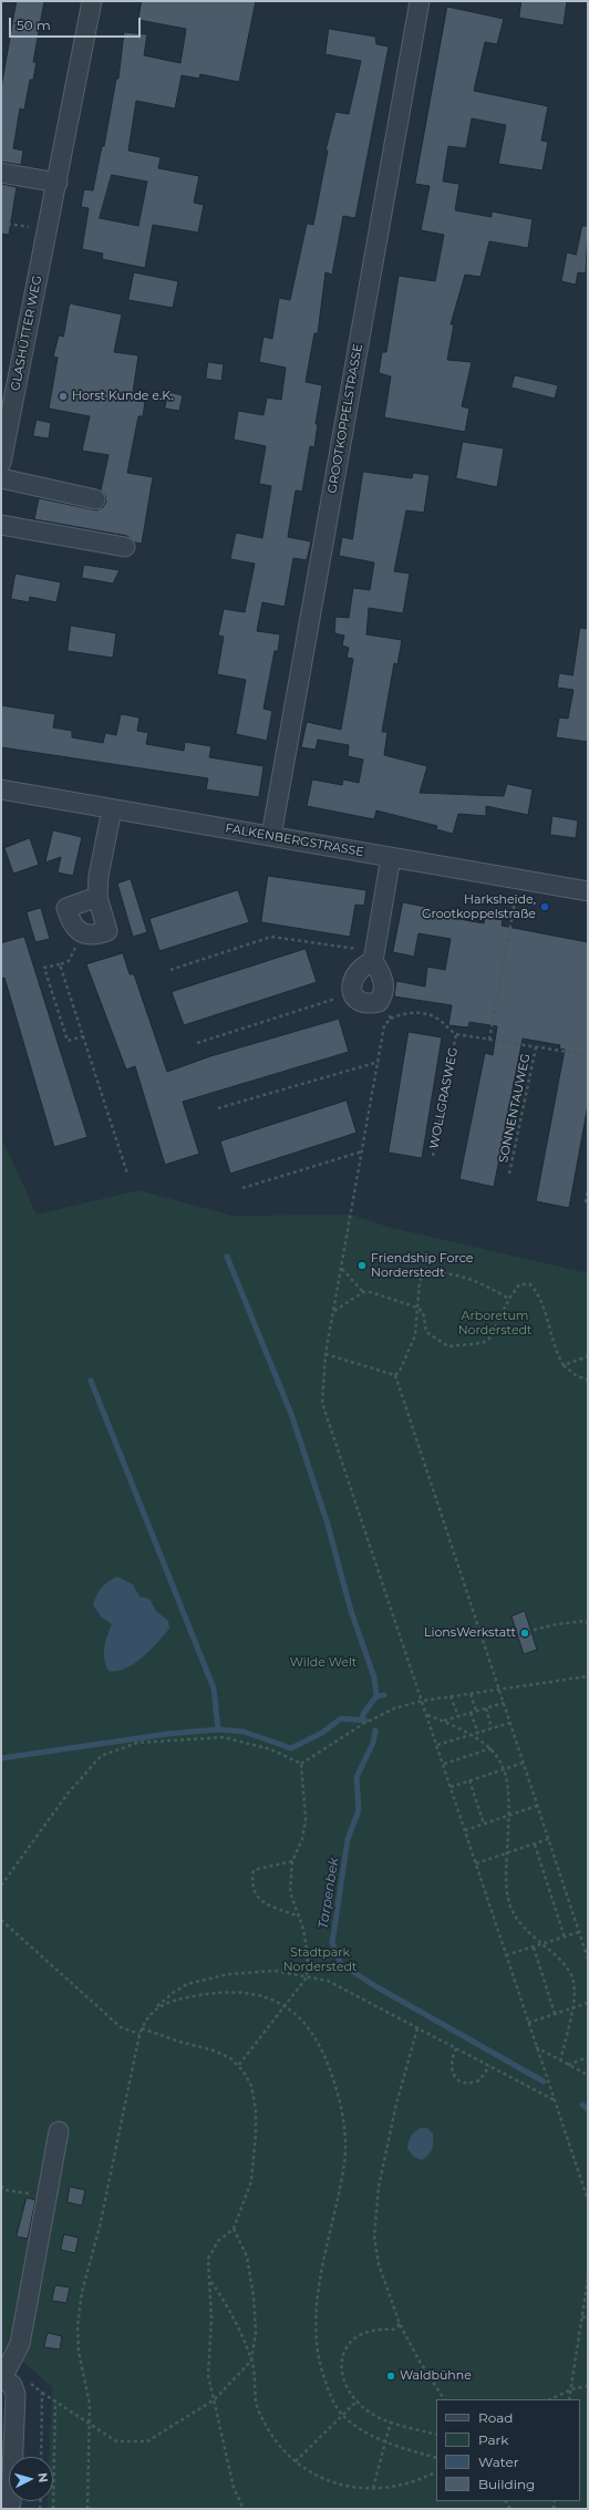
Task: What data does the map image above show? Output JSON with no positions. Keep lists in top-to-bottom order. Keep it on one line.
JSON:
{"streets":{"street":["GLASHÜTTER WEG","GROOTKOPPELSTRASSE","FALKENBERGSTRASSE"],"path":["WOLLGRASWEG","SONNENTAUWEG"]},"crossings":[["GROOTKOPPELSTRASSE","FALKENBERGSTRASSE"],["WOLLGRASWEG","SONNENTAUWEG"]],"water":["Tarpenbek"],"parks":["Arboretum Norderstedt","Wilde Welt","Stadtpark Norderstedt"],"places":["Horst Kunde e.K.","Harksheide, Grootkoppelstraße","Friendship Force Norderstedt","LionsWerkstatt","Waldbühne"],"legend":["Road","Park","Water","Building"],"scale_bar":"50 m","north":"right"}
